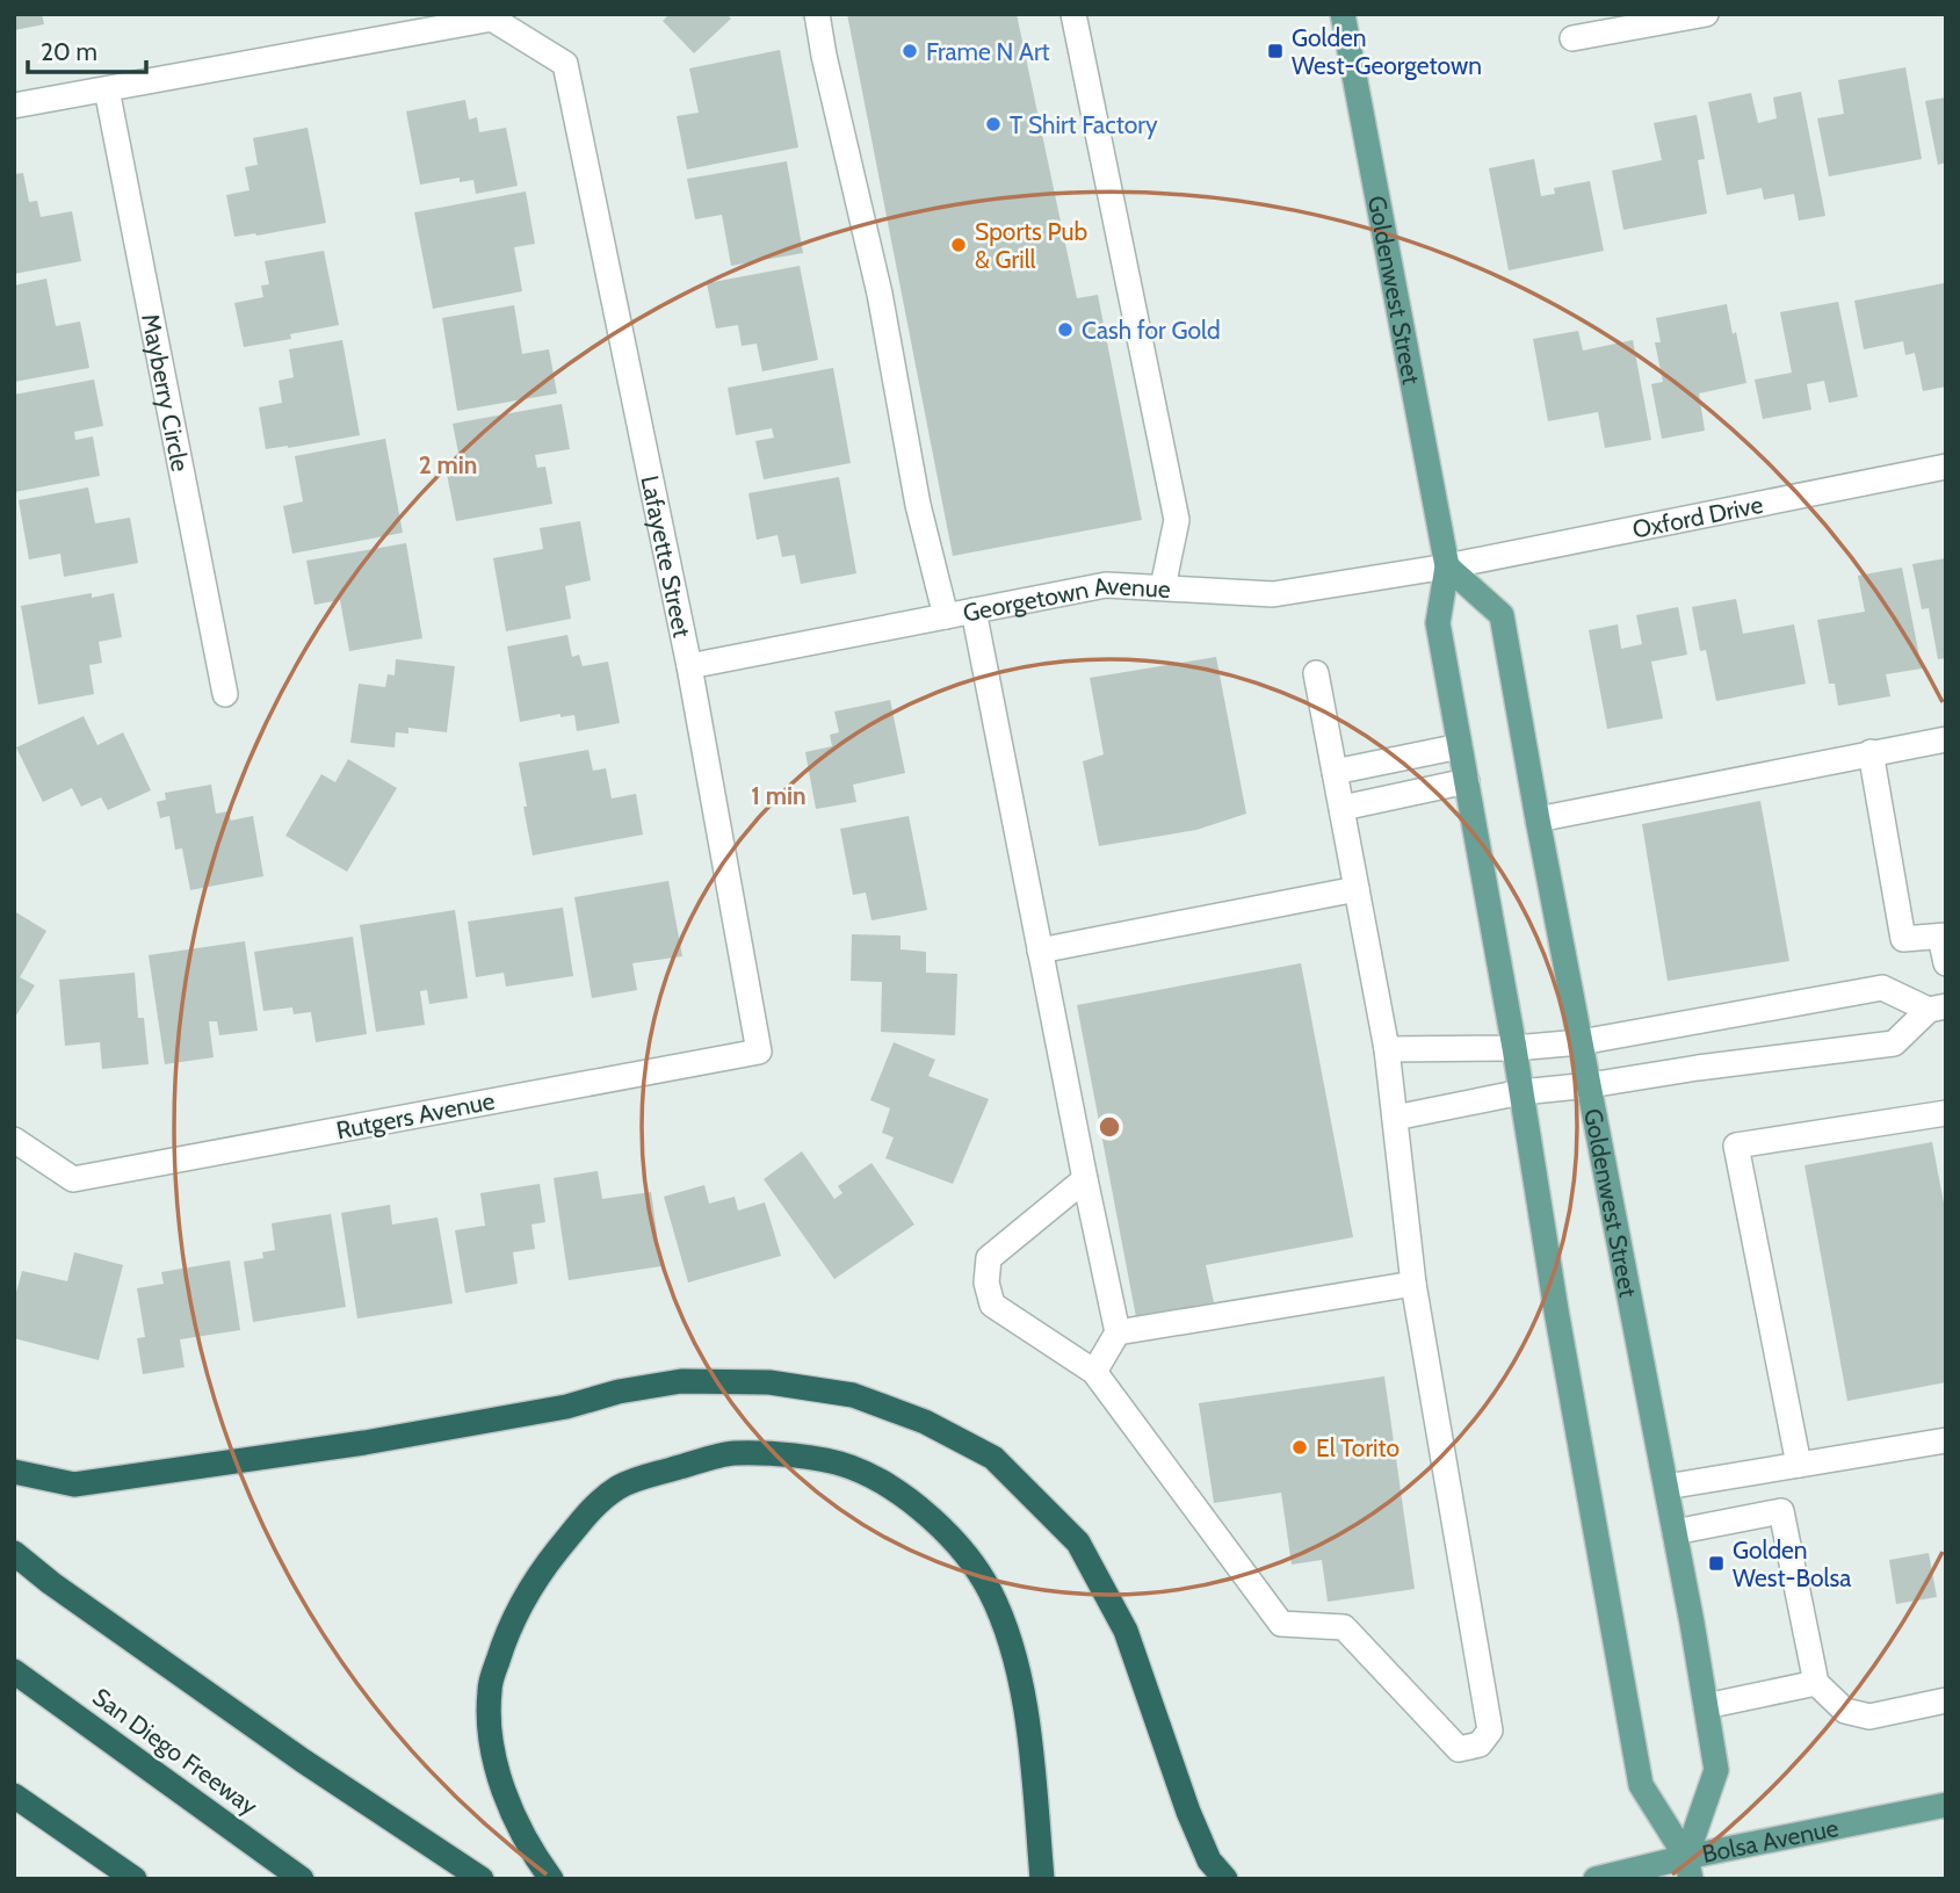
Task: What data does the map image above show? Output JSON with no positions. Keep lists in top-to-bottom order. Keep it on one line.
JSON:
{"streets":{"highway":["San Diego Freeway"],"main road":["Goldenwest Street","Bolsa Avenue"],"street":["Mayberry Circle","Oxford Drive","Lafayette Street","Georgetown Avenue","Rutgers Avenue"]},"crossings":[["Goldenwest Street","Oxford Drive"],["Goldenwest Street","Georgetown Avenue"],["Goldenwest Street","Bolsa Avenue"],["Mayberry Circle","Lafayette Street"],["Oxford Drive","Georgetown Avenue"],["Lafayette Street","Georgetown Avenue"],["Lafayette Street","Rutgers Avenue"]],"places":{"other":["Frame N Art","T Shirt Factory","Sports Pub & Grill","Cash for Gold","El Torito"],"transit":["Golden West-Georgetown","Golden West-Bolsa"]},"scale_bar":"20 m","rings":["2 min","1 min"]}
